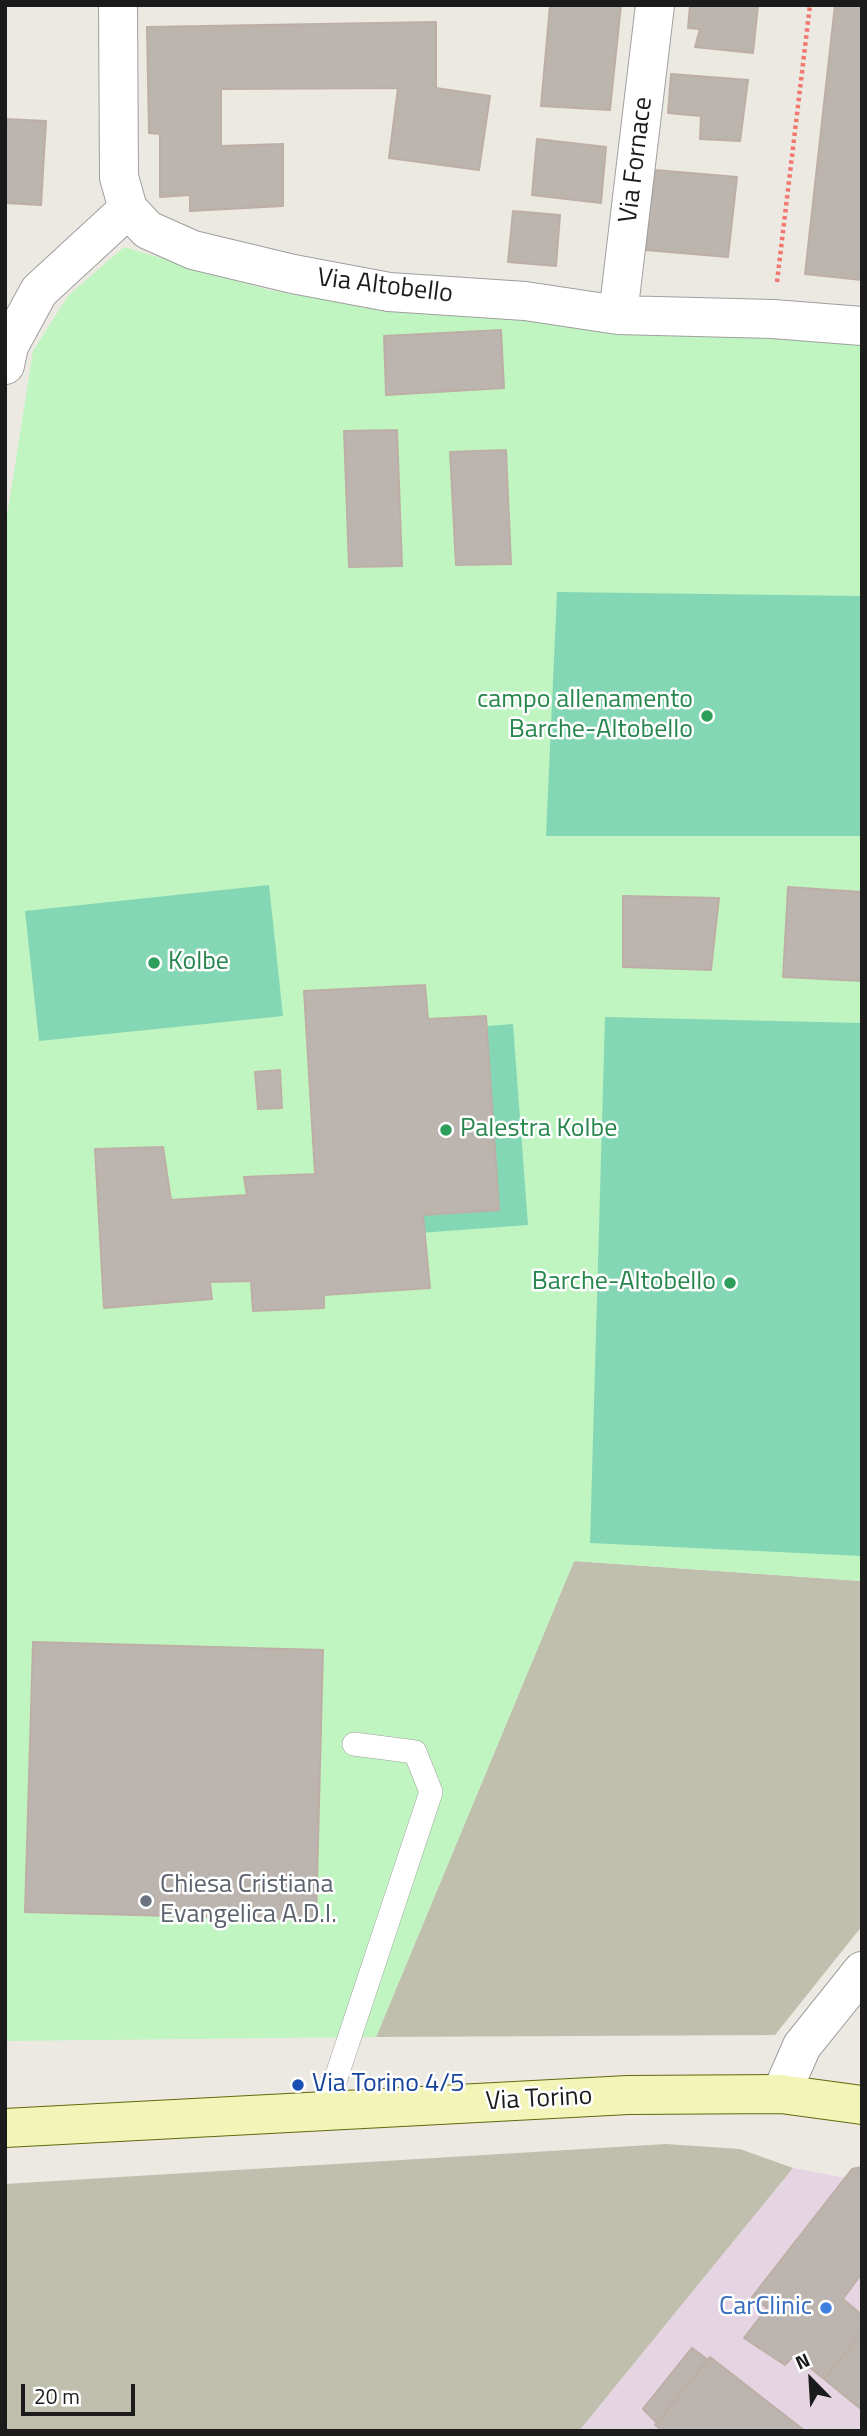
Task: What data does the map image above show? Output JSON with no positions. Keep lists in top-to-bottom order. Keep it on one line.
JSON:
{"streets":{"street":["Via Fornace","Via Altobello","Via Torino"]},"crossings":[["Via Fornace","Via Altobello"]],"places":["campo allenamento Barche-Altobello","Kolbe","Palestra Kolbe","Barche-Altobello","Chiesa Cristiana Evangelica A.D.I.","Via Torino 4/5","CarClinic"],"scale_bar":"20 m","north":"top left"}
